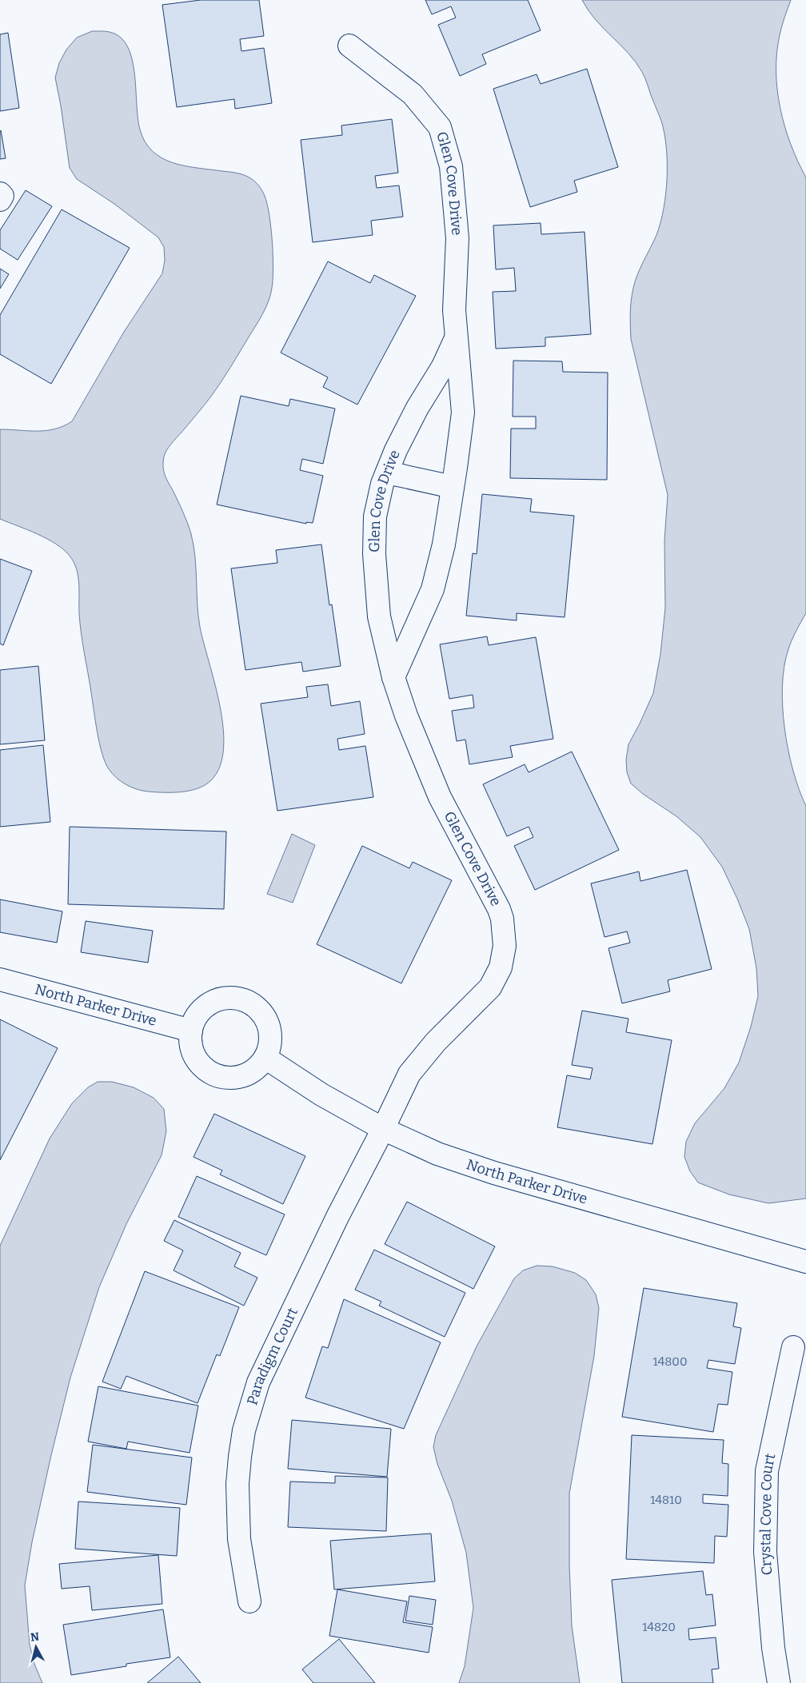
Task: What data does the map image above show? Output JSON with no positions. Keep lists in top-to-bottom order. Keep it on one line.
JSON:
{"streets":{"street":["Glen Cove Drive","North Parker Drive","Paradigm Court","Crystal Cove Court"]},"crossings":[["Glen Cove Drive","North Parker Drive"],["Glen Cove Drive","Paradigm Court"],["North Parker Drive","Paradigm Court"]],"house_numbers":["14800","14810","14820"],"north":"top"}
